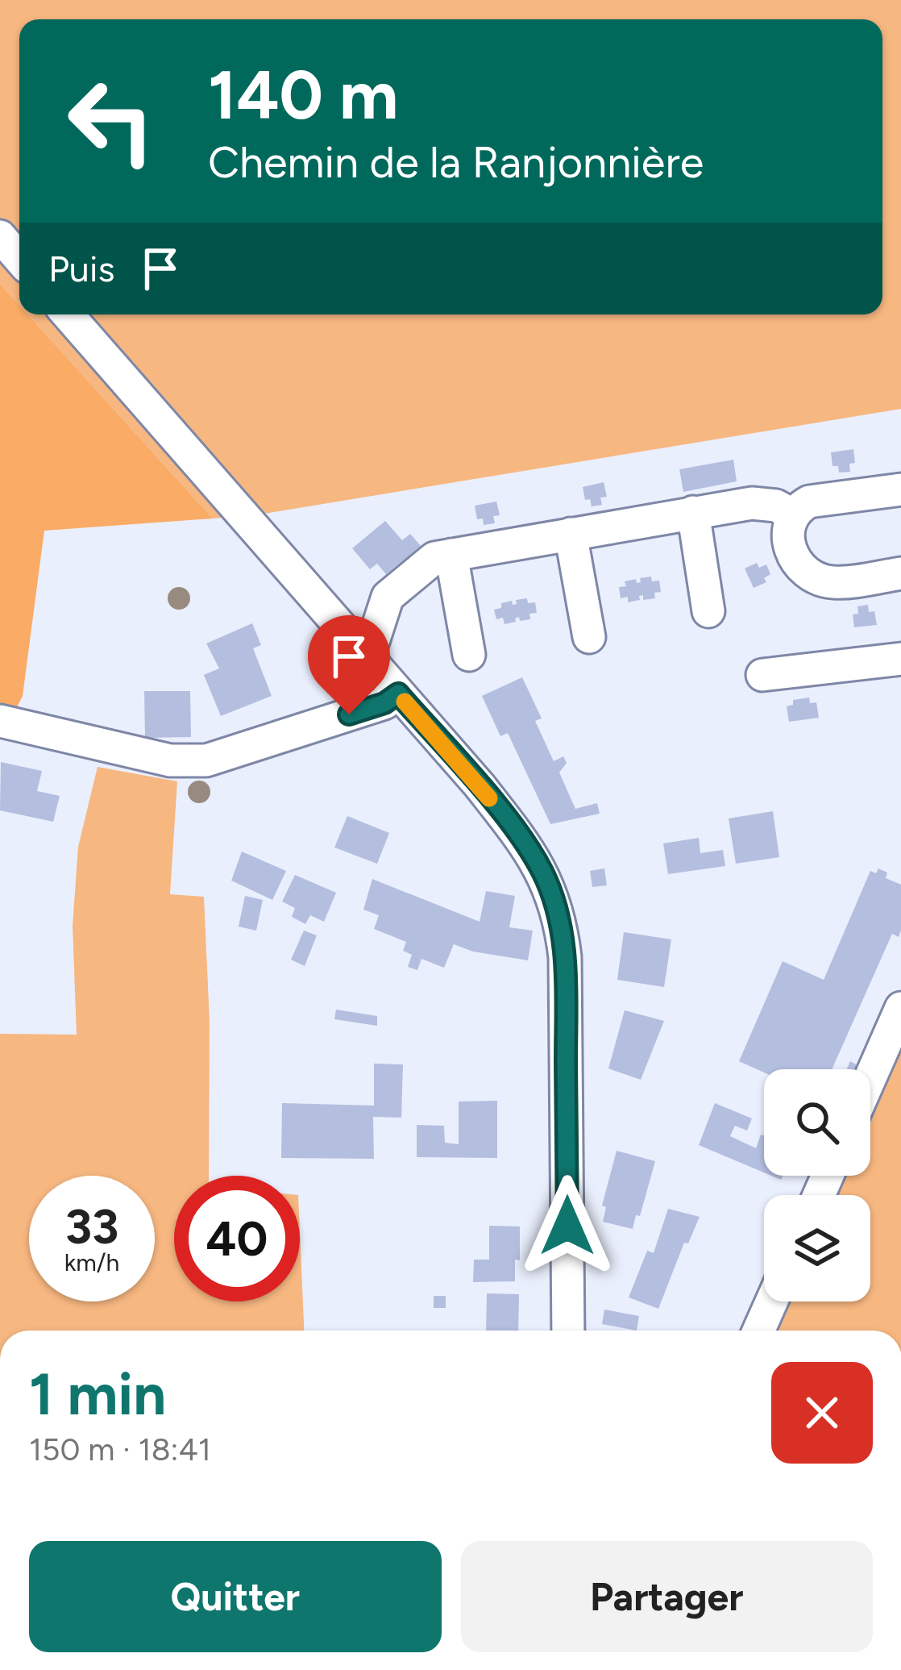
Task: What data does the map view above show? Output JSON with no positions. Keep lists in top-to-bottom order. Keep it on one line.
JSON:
{"page":{"turn":["140 m","Chemin de la Ranjonnière"],"then":"Puis","speed":"33 km/h","limit":"40","heading":["1 min","150 m · 18:41"],"buttons":["Quitter","Partager"]}}
